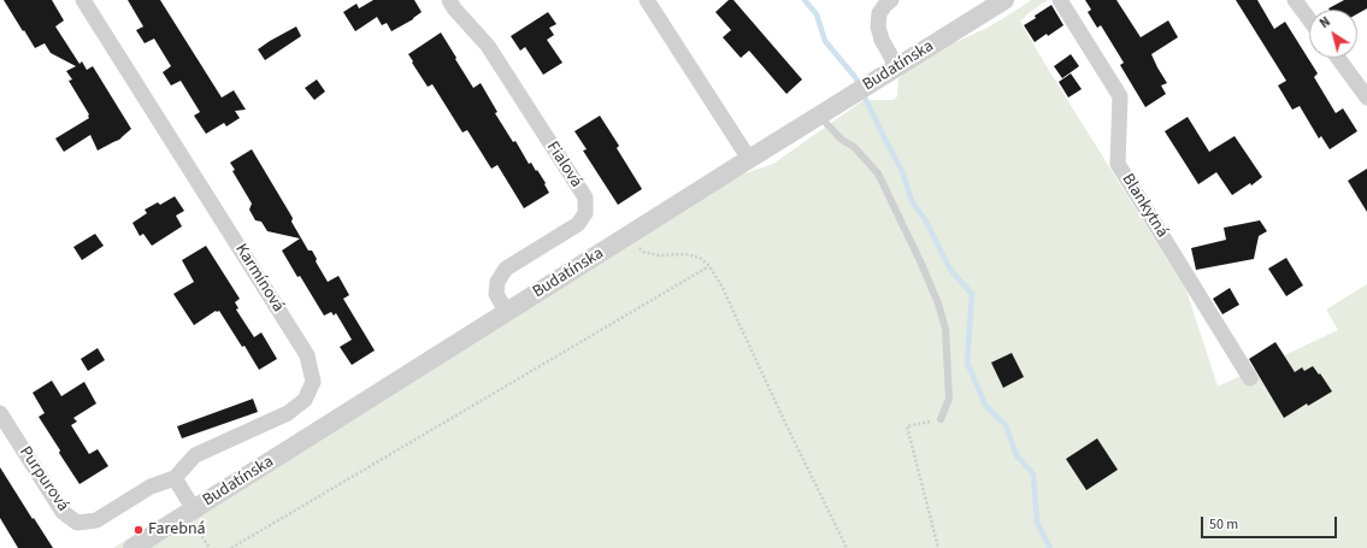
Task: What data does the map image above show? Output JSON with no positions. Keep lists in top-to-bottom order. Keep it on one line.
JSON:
{"streets":{"street":["Budatínska","Fialová","Blankytná","Karmínová","Purpurová"]},"crossings":[["Budatínska","Fialová"],["Karmínová","Purpurová"]],"places":["Farebná"],"scale_bar":"50 m","north":"top left"}
